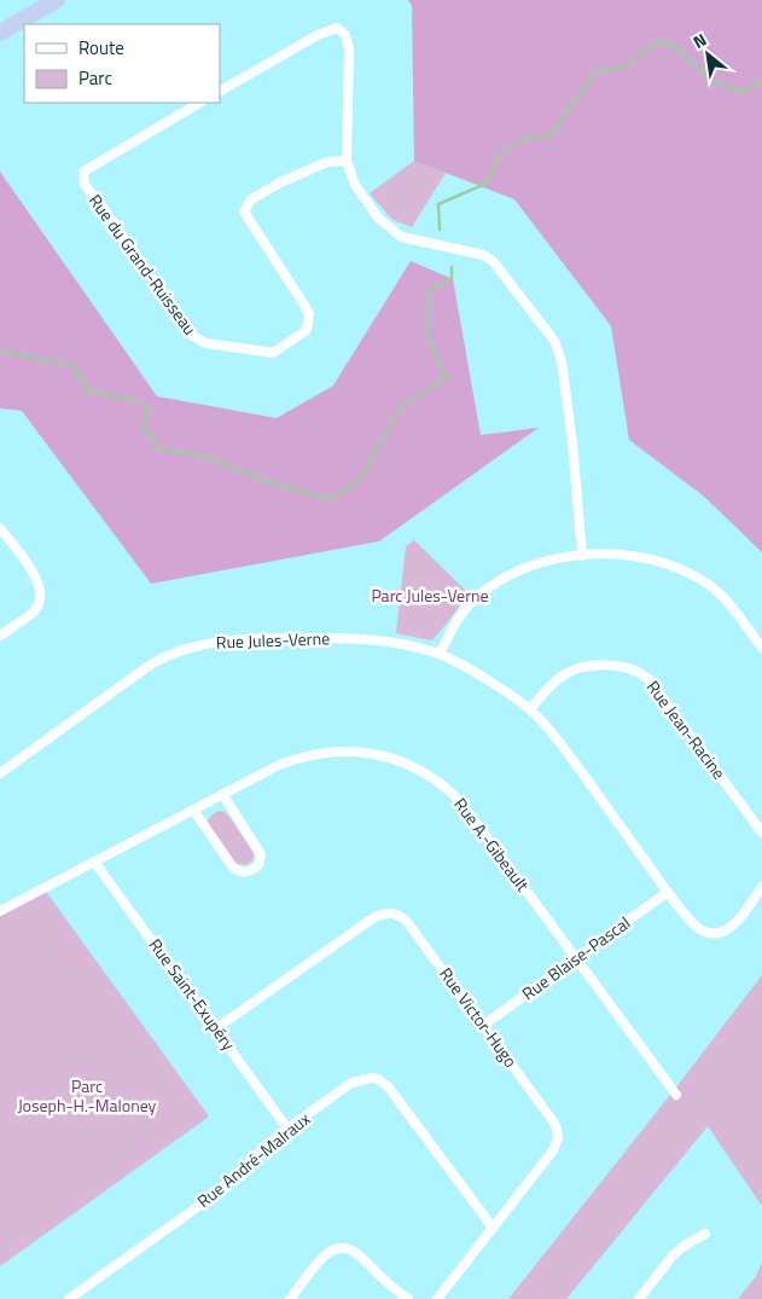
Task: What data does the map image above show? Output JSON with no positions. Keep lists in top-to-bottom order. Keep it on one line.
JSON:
{"streets":{"street":["Rue du Grand-Ruisseau","Rue Jules-Verne","Rue Jean-Racine","Rue A.-Gibeault","Rue Blaise-Pascal","Rue Saint-Exupéry","Rue Victor-Hugo","Rue André-Malraux"]},"crossings":[["Rue Jules-Verne","Rue Jean-Racine"],["Rue Jules-Verne","Rue Blaise-Pascal"],["Rue A.-Gibeault","Rue Blaise-Pascal"],["Rue A.-Gibeault","Rue Saint-Exupéry"],["Rue Blaise-Pascal","Rue Victor-Hugo"],["Rue Saint-Exupéry","Rue Victor-Hugo"],["Rue Saint-Exupéry","Rue André-Malraux"],["Rue Victor-Hugo","Rue André-Malraux"]],"parks":["Parc Jules-Verne","Parc Joseph-H.-Maloney"],"legend":["Route","Parc"],"north":"top left"}
